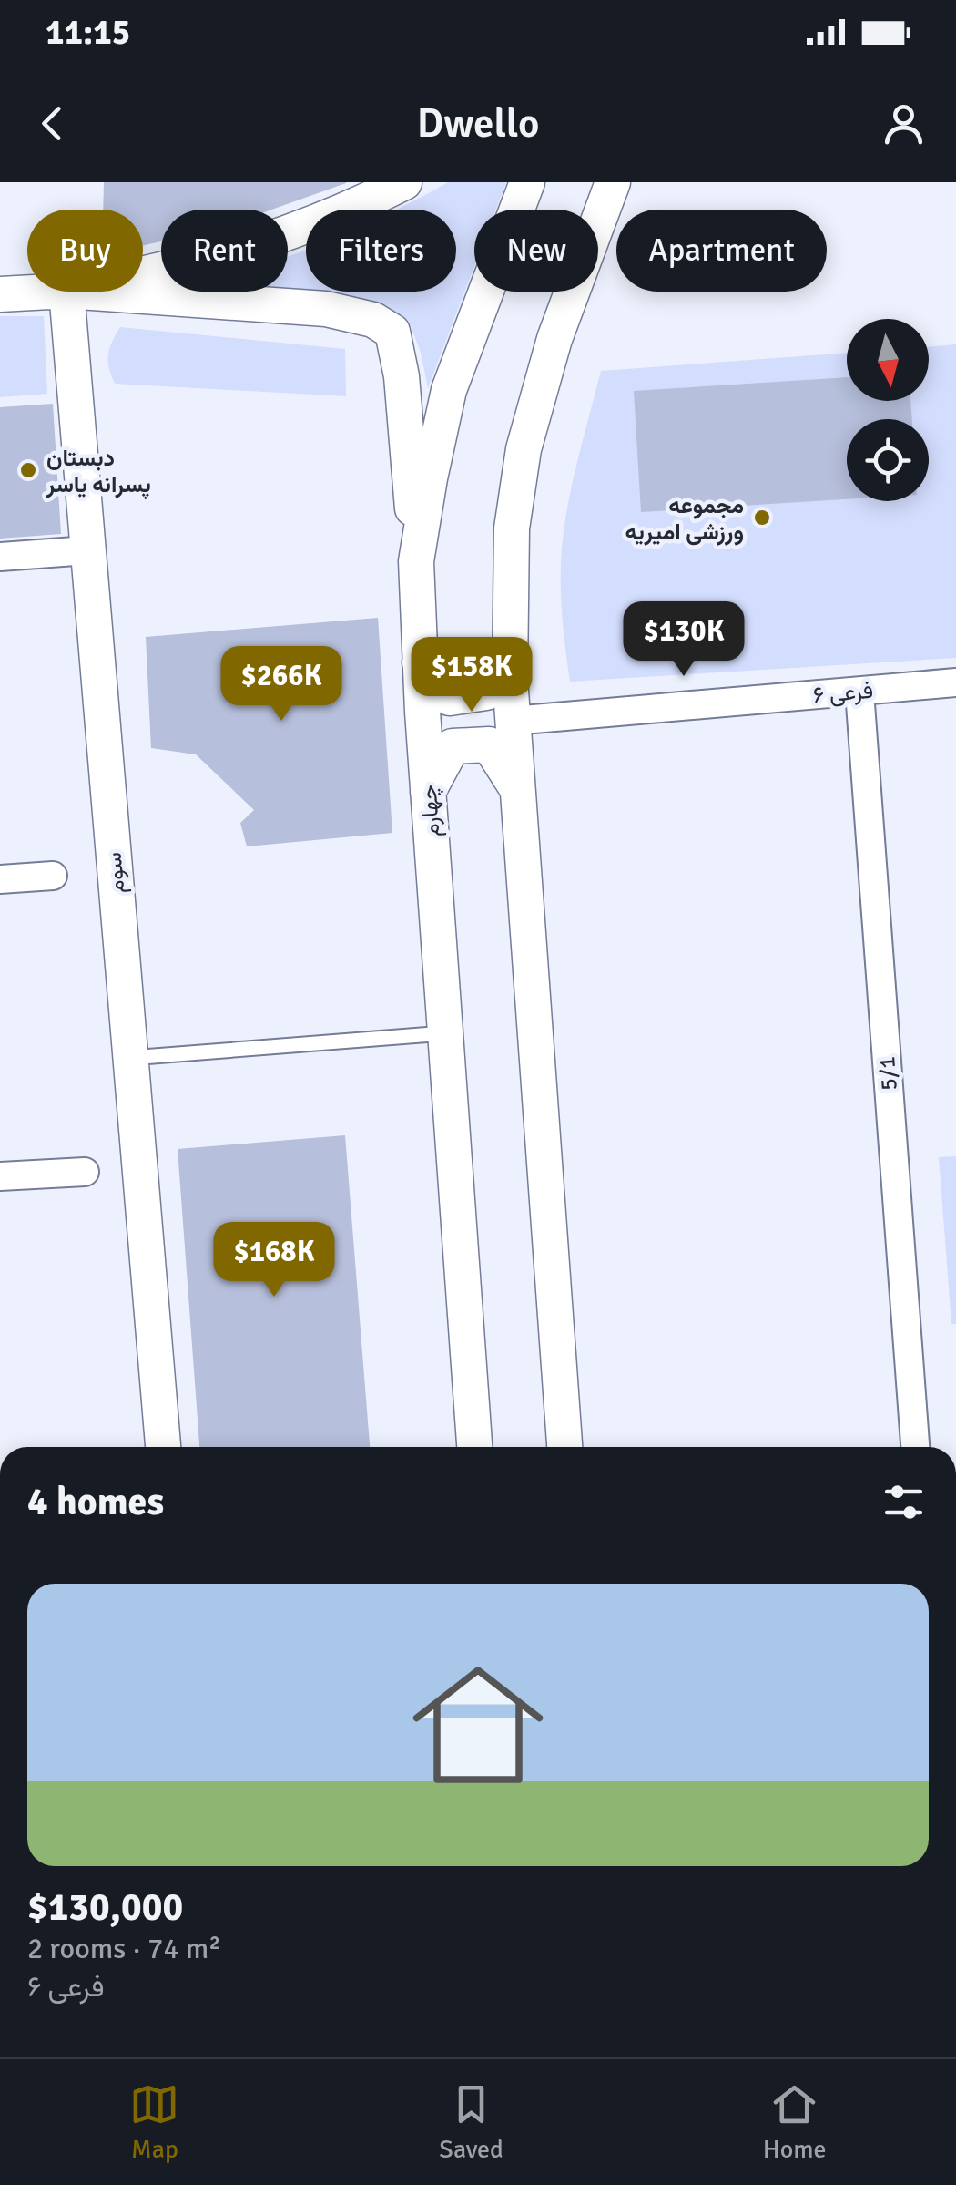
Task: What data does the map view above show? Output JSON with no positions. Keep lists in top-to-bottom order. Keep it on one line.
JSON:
{"streets":{"street":["فرعی ۶","چهارم","سوم","5/1"]},"crossings":[["فرعی ۶","5/1"]],"places":["دبستان پسرانه یاسر","مجموعه ورزشی امیریه"],"north":"bottom","page":{"status":"11:15","header":"Dwello","chip":["Buy","Rent","Filters","New","Apartment"],"price":["$130K","$158K","$266K","$168K"],"heading":"4 homes","list":[{"name":"$130,000","note":"2 rooms · 74 m² · فرعی ۶"}],"tabs":["Map","Saved","Home"]}}
